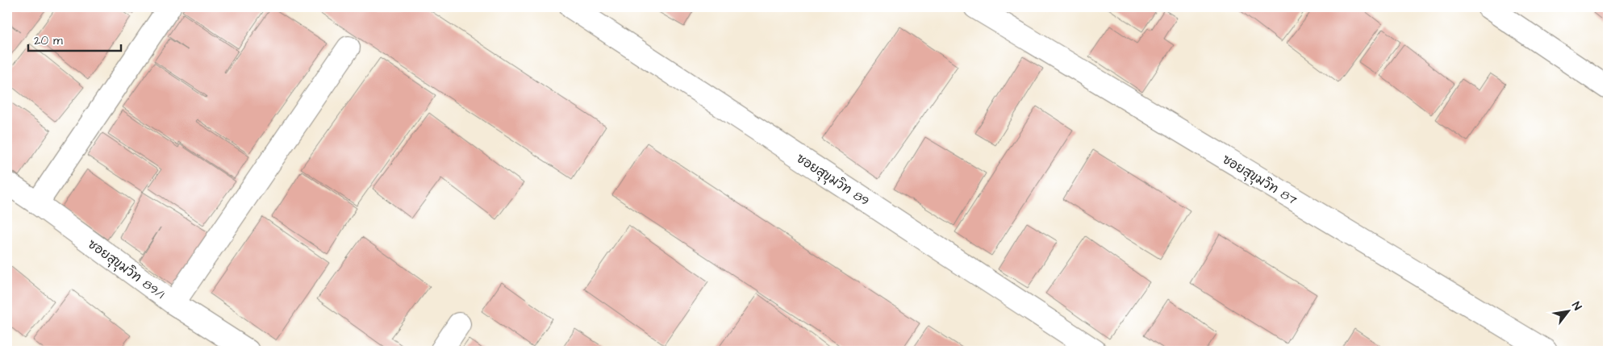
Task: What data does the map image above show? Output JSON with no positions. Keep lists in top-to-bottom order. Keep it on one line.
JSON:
{"streets":{"street":["ซอยสุขุมวิท 89","ซอยสุขุมวิท 87","ซอยสุขุมวิท 89/1"]},"scale_bar":"20 m","north":"top right"}
